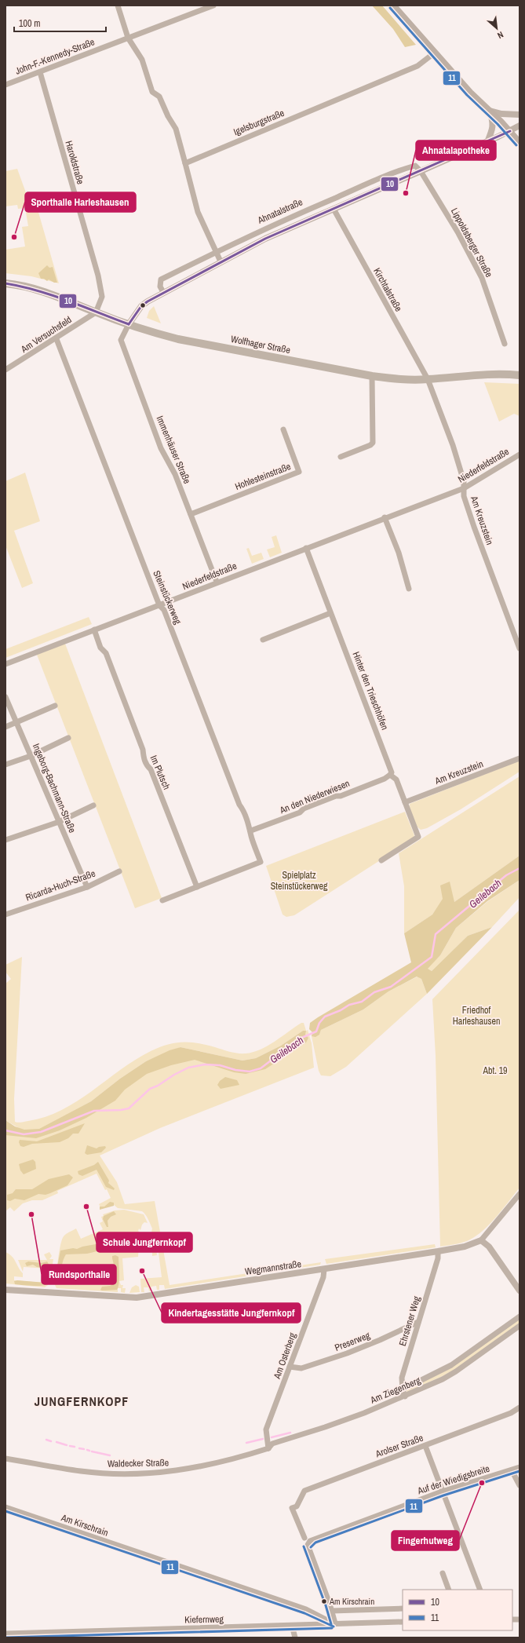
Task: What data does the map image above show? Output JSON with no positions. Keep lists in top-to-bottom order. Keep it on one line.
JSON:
{"streets":{"main road":["Wolfhager Straße"],"street":["John-F.-Kennedy-Straße","Igelsburgstraße","Haroldstraße","Ahnatalstraße","Lippoldsberger Straße","Kirchtalstraße","Am Versuchsfeld","Immenhäuser Straße","Niederfeldstraße","Hohlesteinstraße","Am Kreuzstein","Steinstückerweg","Hinter den Trieschhöfen","Im Plutsch","Ingeborg-Bachmann-Straße","An den Niederwiesen","Ricarda-Huch-Straße","Wegmannstraße","Ehrstener Weg","Preserweg","Am Osterberg","Am Ziegenberg","Arolser Straße","Waldecker Straße","Auf der Wiedigsbreite","Am Kirschrain","Kiefernweg"]},"crossings":[["John-F.-Kennedy-Straße","Haroldstraße"],["Haroldstraße","Am Versuchsfeld"],["Haroldstraße","Wolfhager Straße"],["Ahnatalstraße","Lippoldsberger Straße"],["Ahnatalstraße","Kirchtalstraße"],["Ahnatalstraße","Wolfhager Straße"],["Ahnatalstraße","Immenhäuser Straße"],["Kirchtalstraße","Wolfhager Straße"],["Kirchtalstraße","Am Kreuzstein"],["Am Versuchsfeld","Wolfhager Straße"],["Am Versuchsfeld","Steinstückerweg"],["Wolfhager Straße","Immenhäuser Straße"],["Wolfhager Straße","Am Kreuzstein"],["Immenhäuser Straße","Niederfeldstraße"],["Immenhäuser Straße","Hohlesteinstraße"],["Niederfeldstraße","Am Kreuzstein"],["Niederfeldstraße","Steinstückerweg"],["Niederfeldstraße","Hinter den Trieschhöfen"],["Niederfeldstraße","Im Plutsch"],["Am Kreuzstein","Hinter den Trieschhöfen"],["Steinstückerweg","Im Plutsch"],["Steinstückerweg","An den Niederwiesen"],["Hinter den Trieschhöfen","An den Niederwiesen"],["Ingeborg-Bachmann-Straße","Ricarda-Huch-Straße"],["Wegmannstraße","Ehrstener Weg"],["Wegmannstraße","Am Osterberg"],["Ehrstener Weg","Preserweg"],["Ehrstener Weg","Am Ziegenberg"],["Preserweg","Am Osterberg"],["Am Osterberg","Am Ziegenberg"],["Am Osterberg","Waldecker Straße"],["Am Ziegenberg","Waldecker Straße"],["Am Kirschrain","Kiefernweg"]],"districts":["JUNGFERNKOPF"],"water":["Geilebach"],"parks":["Spielplatz Steinstückerweg","Friedhof Harleshausen","Abt. 19"],"places":["Ahnatalapotheke","Sporthalle Harleshausen","Schule Jungfernkopf","Rundsporthalle","Kindertagesstätte Jungfernkopf","Fingerhutweg","Am Kirschrain"],"lines":["transit line 11","transit line 10"],"legend":["10","11"],"scale_bar":"100 m","north":"bottom right"}
